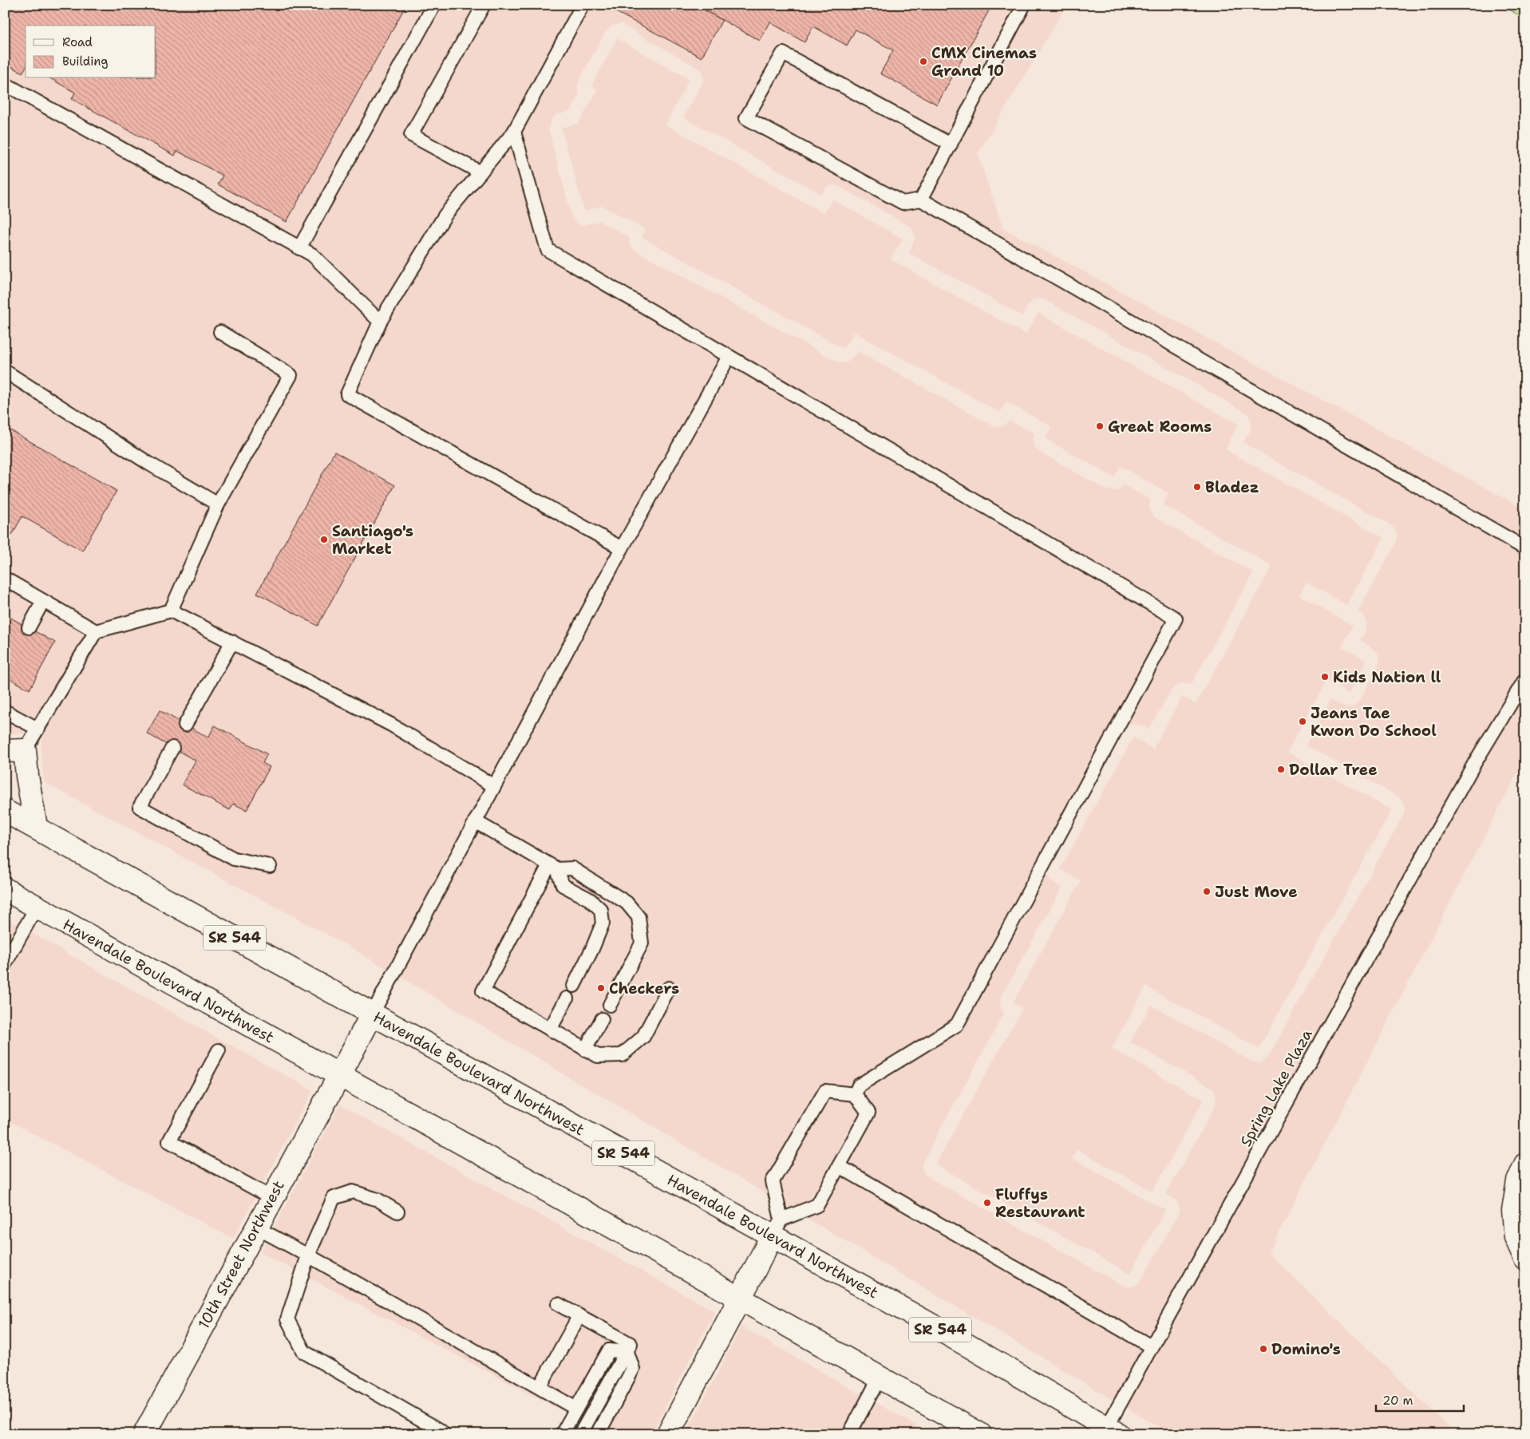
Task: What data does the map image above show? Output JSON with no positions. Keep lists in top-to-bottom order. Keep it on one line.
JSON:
{"streets":{"main road":["SR 544","Havendale Boulevard Northwest","10th Street Northwest"],"lane":["Spring Lake Plaza"]},"crossings":[["Havendale Boulevard Northwest","Spring Lake Plaza"],["Havendale Boulevard Northwest","10th Street Northwest"]],"places":["CMX Cinemas Grand 10","Great Rooms","Bladez","Santiago's Market","Kids Nation ll","Jeans Tae Kwon Do School","Dollar Tree","Just Move","Checkers","Fluffys Restaurant","Domino's"],"legend":["Road","Building"],"scale_bar":"20 m"}
